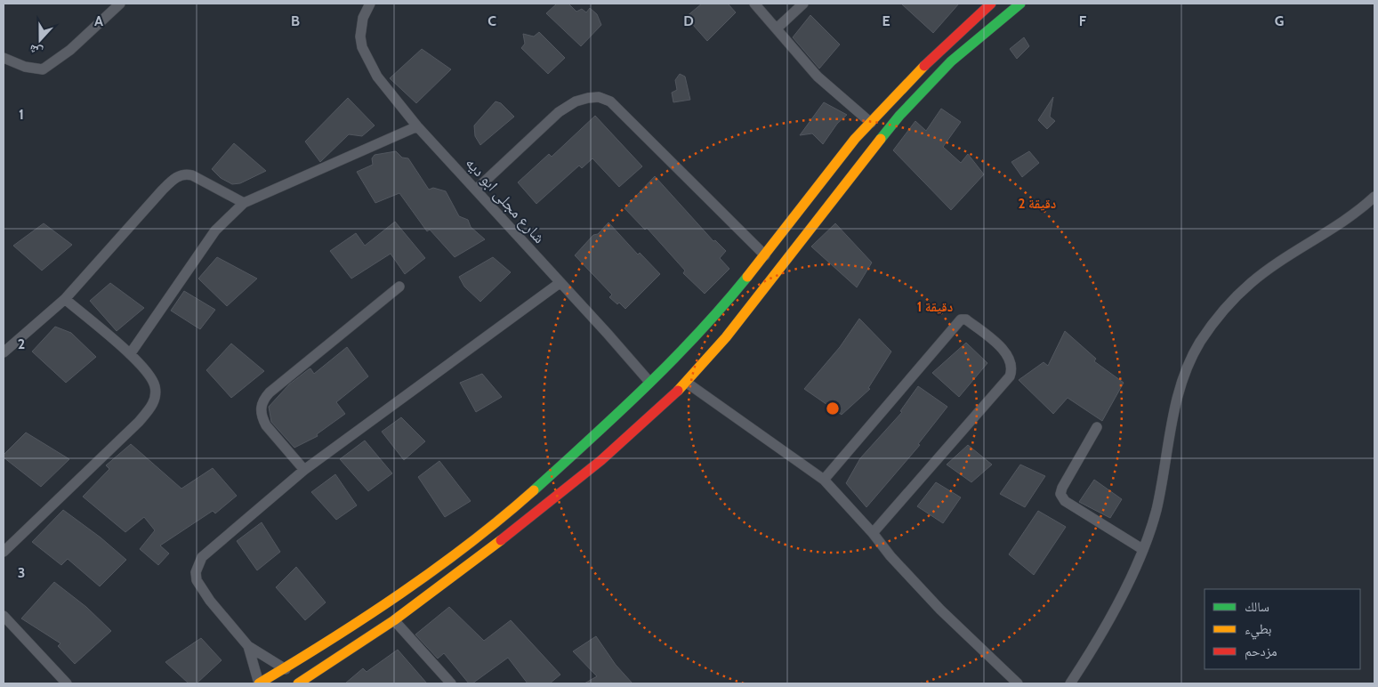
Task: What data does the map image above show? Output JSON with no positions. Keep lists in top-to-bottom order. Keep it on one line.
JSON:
{"streets":{"street":["شارع مجلى ابو ديه"]},"legend":["سالك","بطيء","مزدحم"],"north":"bottom","grid":{"columns":["A","B","C","D","E","F","G"],"rows":["1","2","3"]},"rings":["2 دقيقة","1 دقيقة"]}
